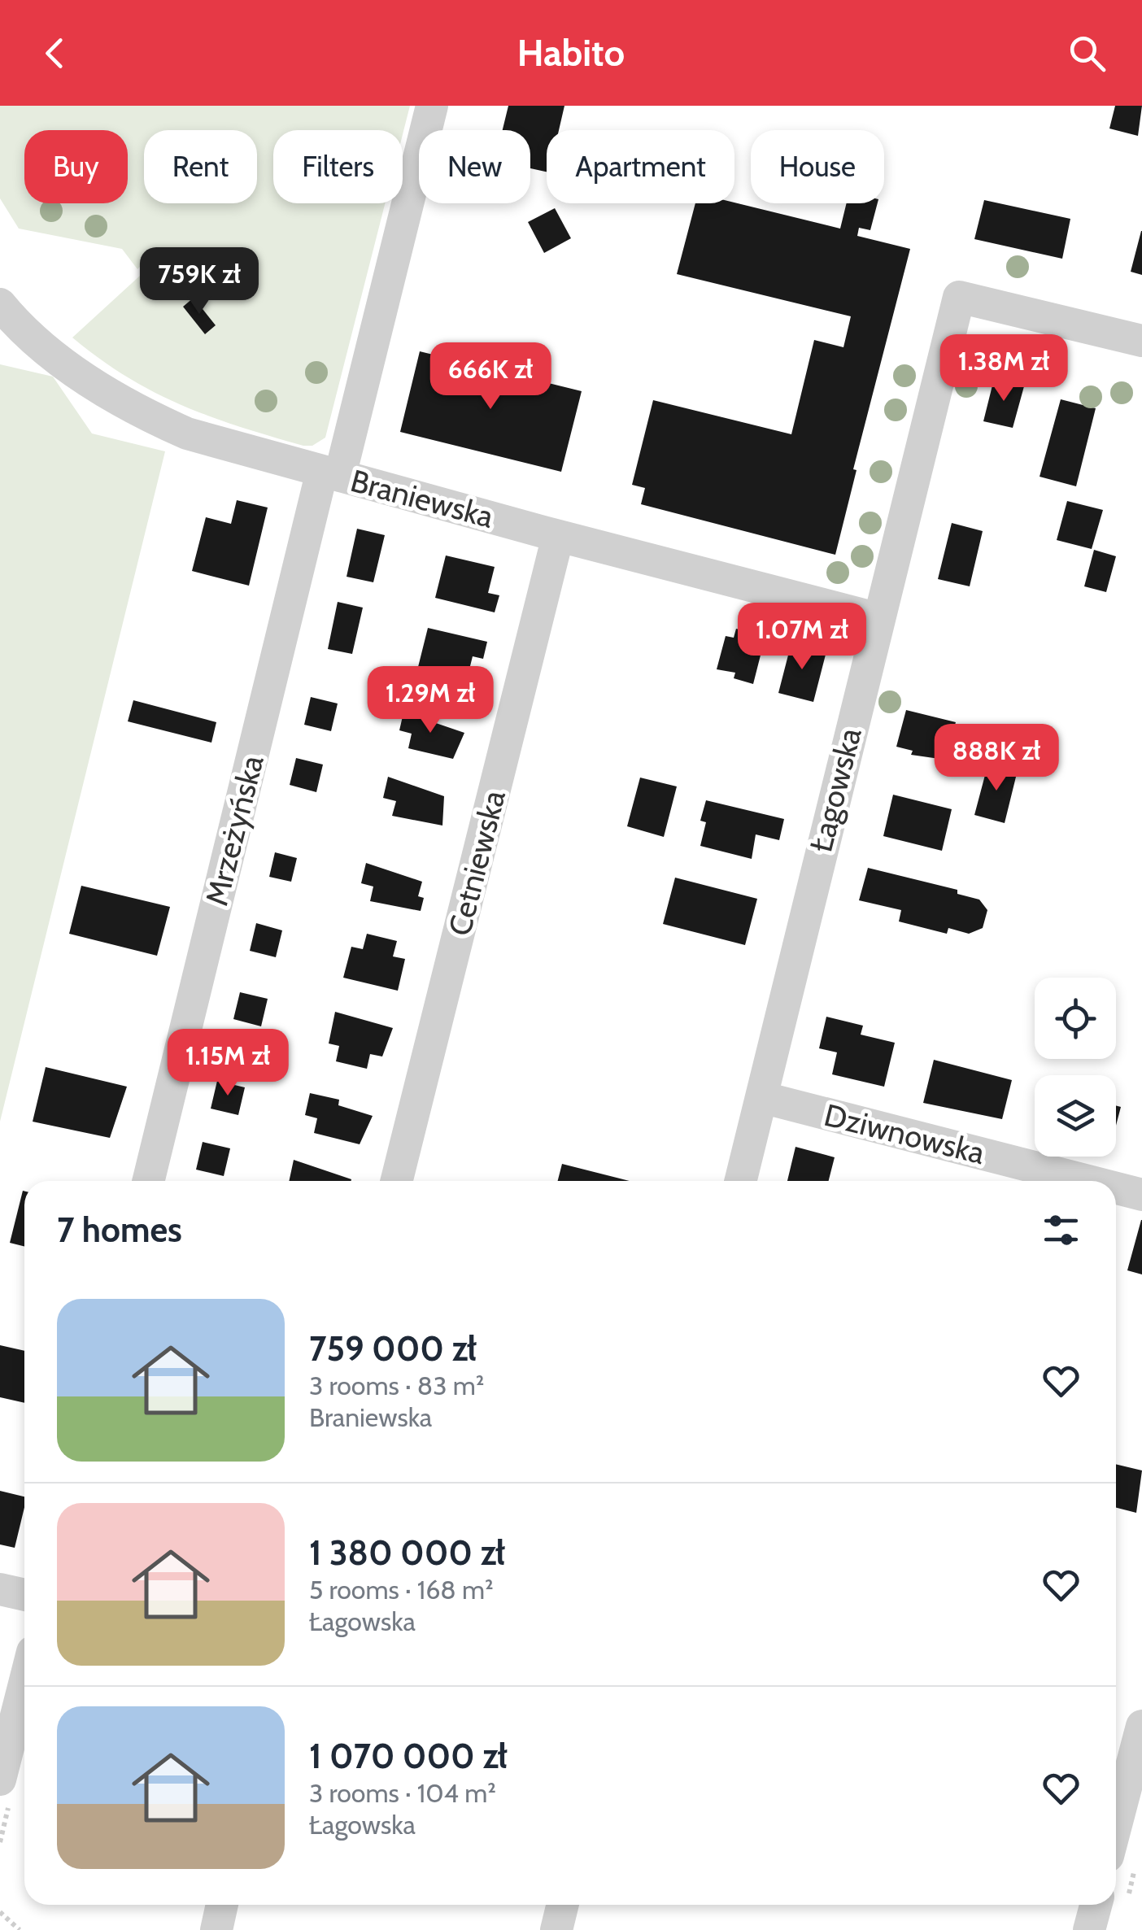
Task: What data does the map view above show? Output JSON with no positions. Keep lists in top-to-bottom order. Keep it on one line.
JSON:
{"streets":{"street":["Braniewska","Łagowska","Mrzeżyńska","Cetniewska","Dziwnowska"]},"crossings":[["Braniewska","Łagowska"],["Braniewska","Mrzeżyńska"],["Braniewska","Cetniewska"],["Łagowska","Dziwnowska"]],"page":{"header":"Habito","chip":["Buy","Rent","Filters","New","Apartment","House"],"price":["759K zł","1.38M zł","666K zł","1.07M zł","1.29M zł","888K zł","1.15M zł"],"heading":"7 homes","list":[{"name":"759 000 zł","note":"3 rooms · 83 m² · Braniewska"},{"name":"1 380 000 zł","note":"5 rooms · 168 m² · Łagowska"},{"name":"1 070 000 zł","note":"3 rooms · 104 m² · Łagowska"}]}}
